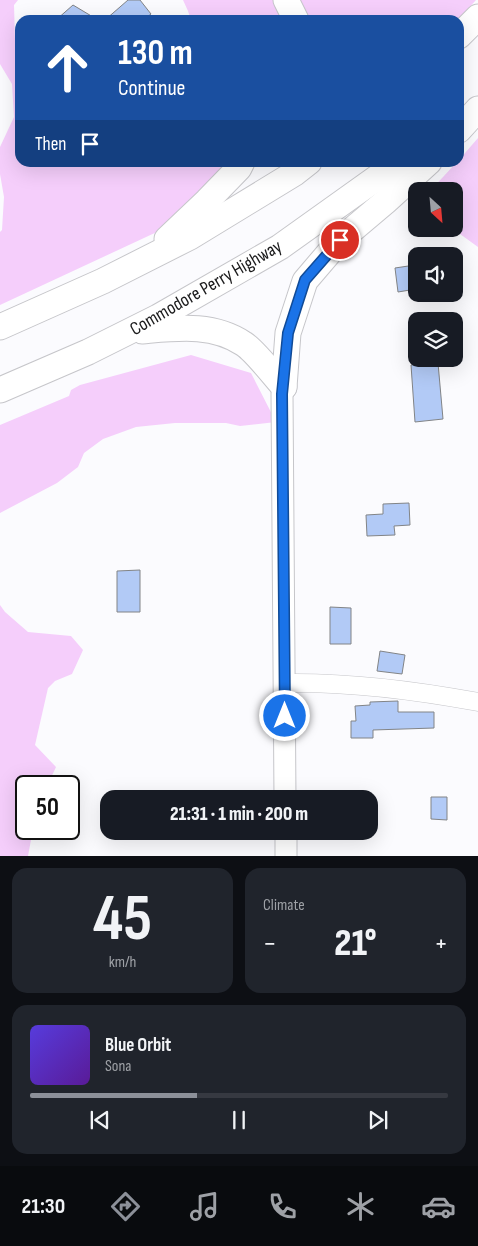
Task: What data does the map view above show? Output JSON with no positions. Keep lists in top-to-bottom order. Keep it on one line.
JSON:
{"streets":{"highway":["Commodore Perry Highway"]},"north":"bottom right","page":{"turn":["130 m","Continue"],"then":"Then","limit":"50","trip":"21:31 · 1 min · 200 m","tile":[["45","km/h"],"Climate"],"heat":["−","21°","+"],"song":["Blue Orbit","Sona"],"tabs":"21:30"}}
